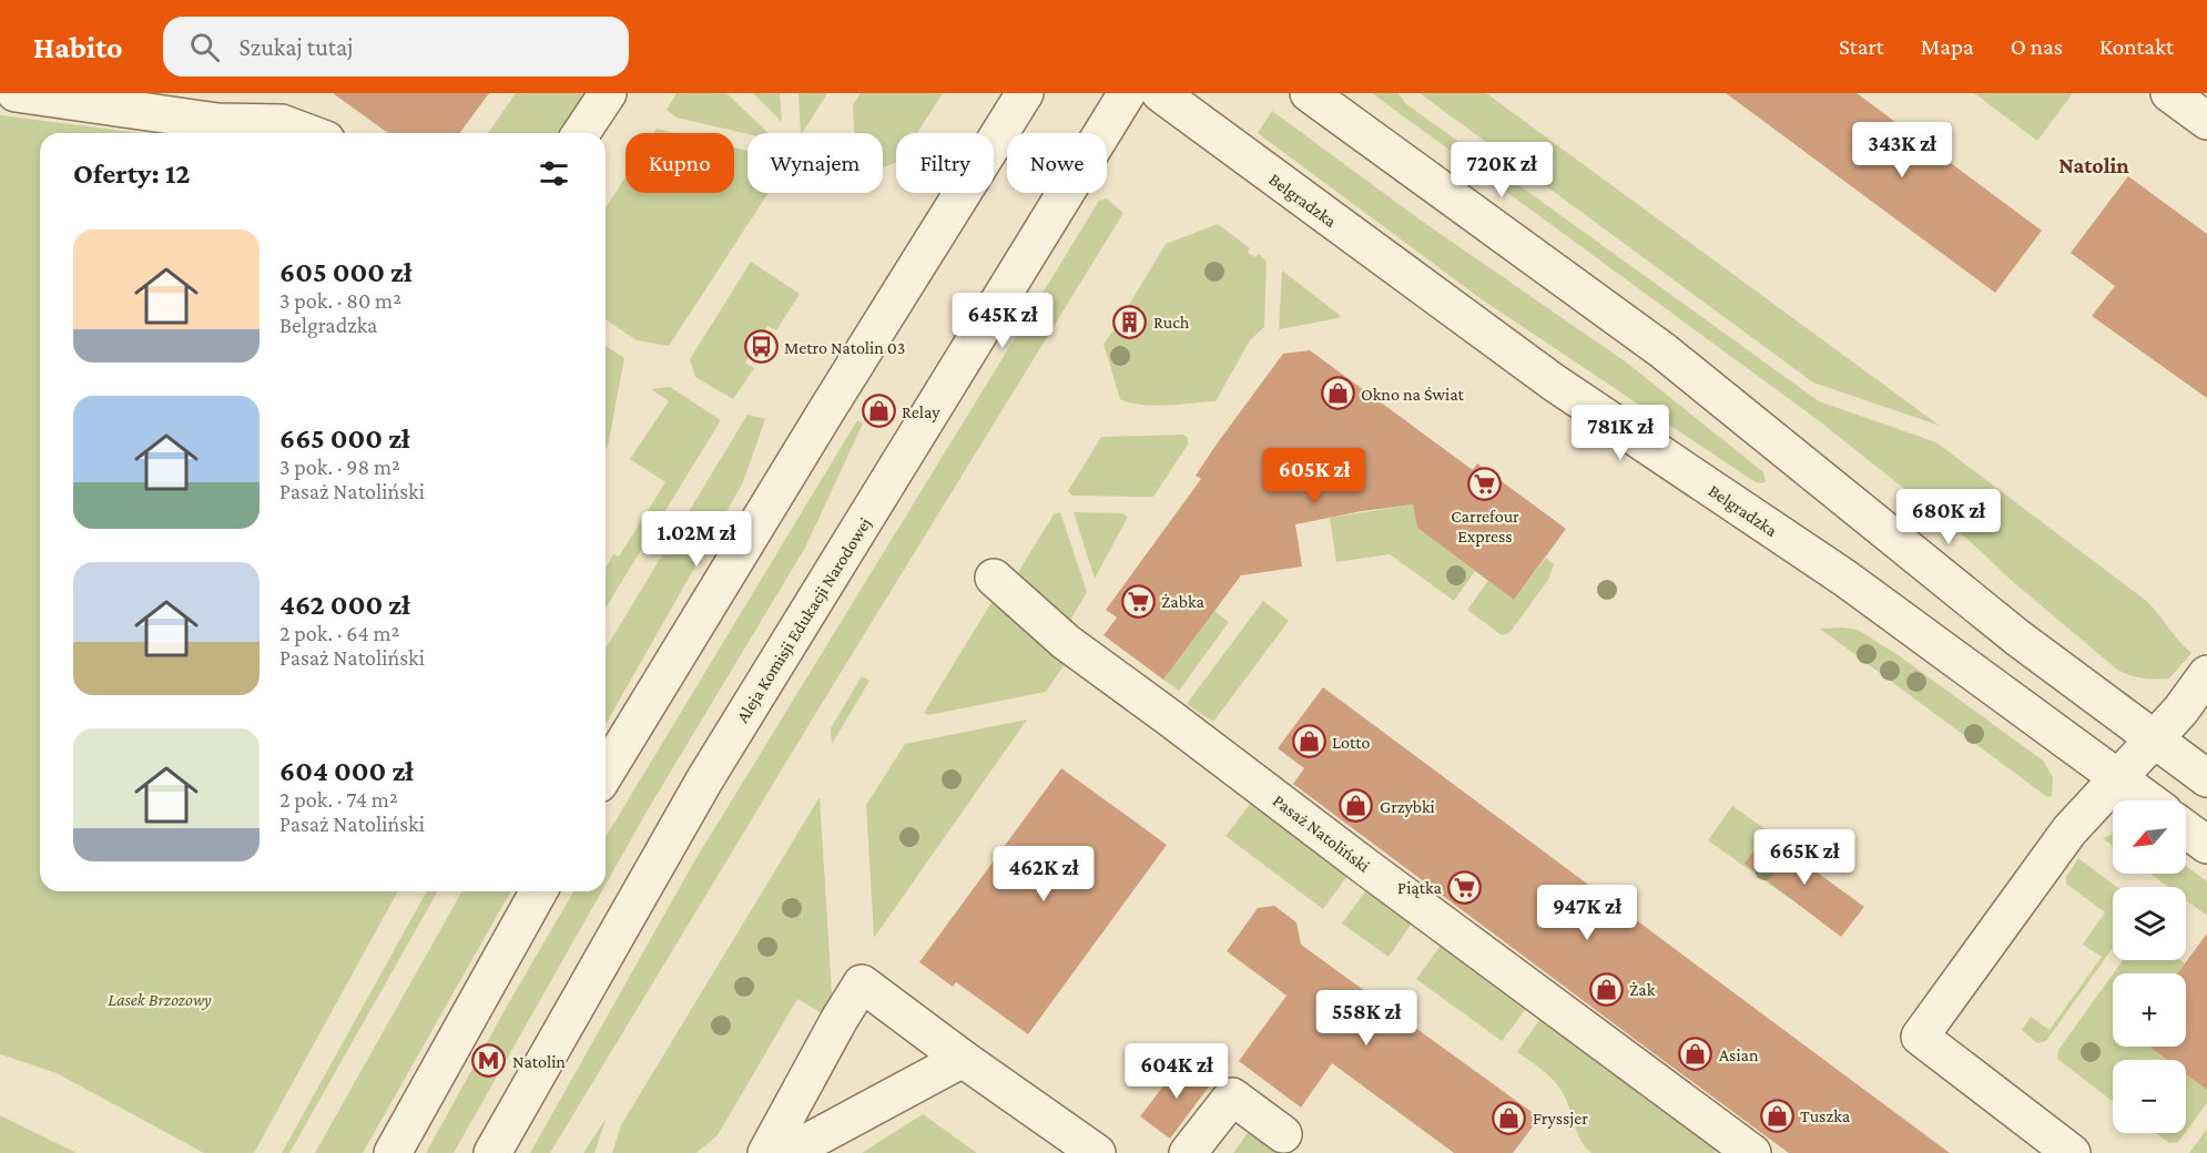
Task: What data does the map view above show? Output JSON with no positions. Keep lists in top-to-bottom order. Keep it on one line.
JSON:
{"streets":{"street":["Belgradzka","Aleja Komisji Edukacji Narodowej","Pasaż Natoliński"]},"districts":["Natolin"],"parks":["Lasek Brzozowy"],"places":{"building":["Ruch"],"bus stop":["Metro Natolin 03"],"shop":["Okno na Świat","Relay","Lotto","Grzybki","Żak","Asian","Tuszka","Fryssjer"],"supermarket":["Carrefour Express","Żabka","Piątka"],"metro station":["Natolin"]},"north":"bottom left","page":{"header":"Habito","search":"Szukaj tutaj","nav":["Start","Mapa","O nas","Kontakt"],"price":["343K zł","720K zł","645K zł","781K zł","605K zł","680K zł","1.02M zł","665K zł","462K zł","947K zł","558K zł","604K zł"],"chip":["Kupno","Wynajem","Filtry","Nowe"],"heading":"Oferty: 12","list":[{"name":"605 000 zł","note":"3 pok. · 80 m² · Belgradzka"},{"name":"665 000 zł","note":"3 pok. · 98 m² · Pasaż Natoliński"},{"name":"462 000 zł","note":"2 pok. · 64 m² · Pasaż Natoliński"},{"name":"604 000 zł","note":"2 pok. · 74 m² · Pasaż Natoliński"}],"map_buttons":["+","−"]}}
